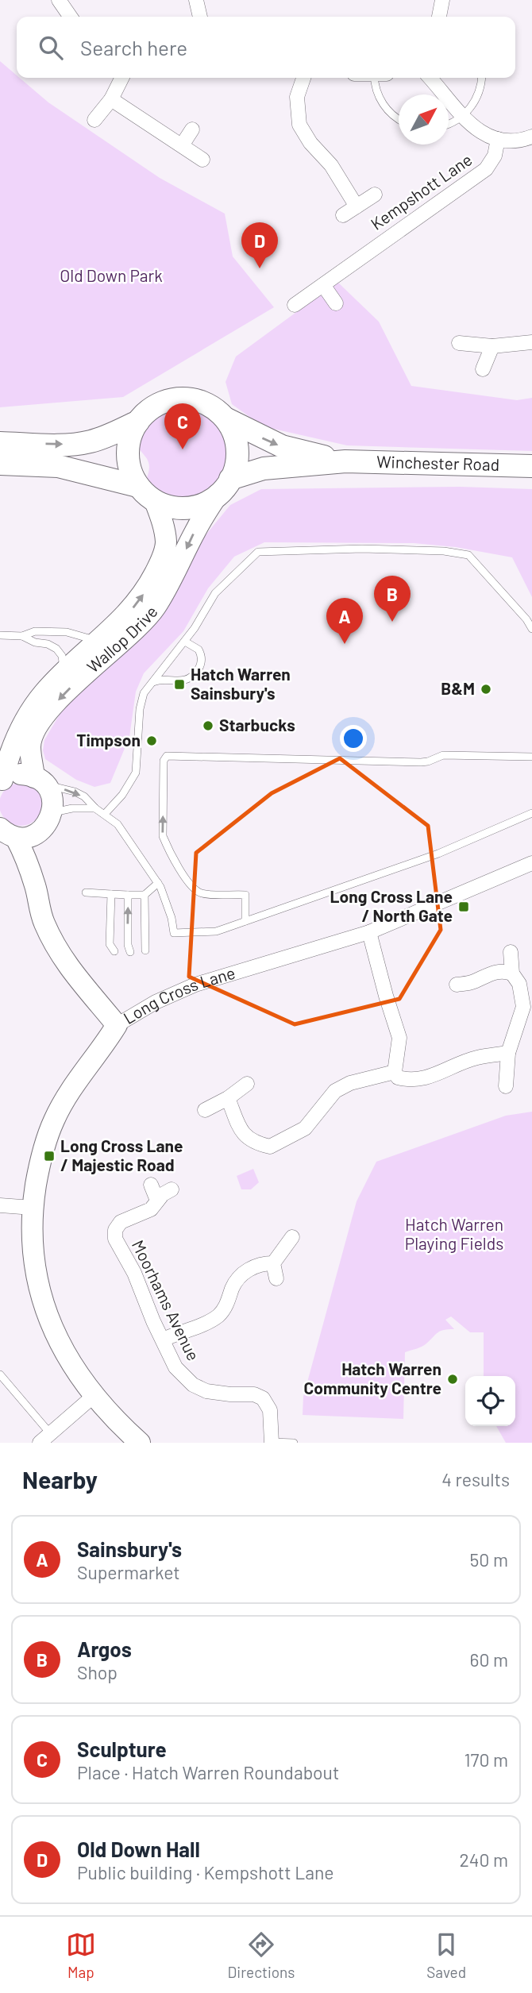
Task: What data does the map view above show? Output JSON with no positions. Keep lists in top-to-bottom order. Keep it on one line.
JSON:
{"streets":{"main road":["Winchester Road"],"street":["Kempshott Lane","Wallop Drive","Long Cross Lane","Moorhams Avenue"]},"crossings":[["Winchester Road","Wallop Drive"],["Wallop Drive","Long Cross Lane"]],"parks":["Old Down Park","Hatch Warren Playing Fields"],"places":{"transit":["Hatch Warren Sainsbury's","Long Cross Lane / North Gate","Long Cross Lane / Majestic Road"],"other":["B&M","Starbucks","Timpson","Hatch Warren Community Centre"]},"north":"top right","page":{"search":"Search here","pins":["D","C","B","A"],"heading":["Nearby","4 results"],"list":[{"mark":"A","name":"Sainsbury's","note":"Supermarket","value":"50 m"},{"mark":"B","name":"Argos","note":"Shop","value":"60 m"},{"mark":"C","name":"Sculpture","note":"Place · Hatch Warren Roundabout","value":"170 m"},{"mark":"D","name":"Old Down Hall","note":"Public building · Kempshott Lane","value":"240 m"}],"nav":["Map","Directions","Saved"]}}
